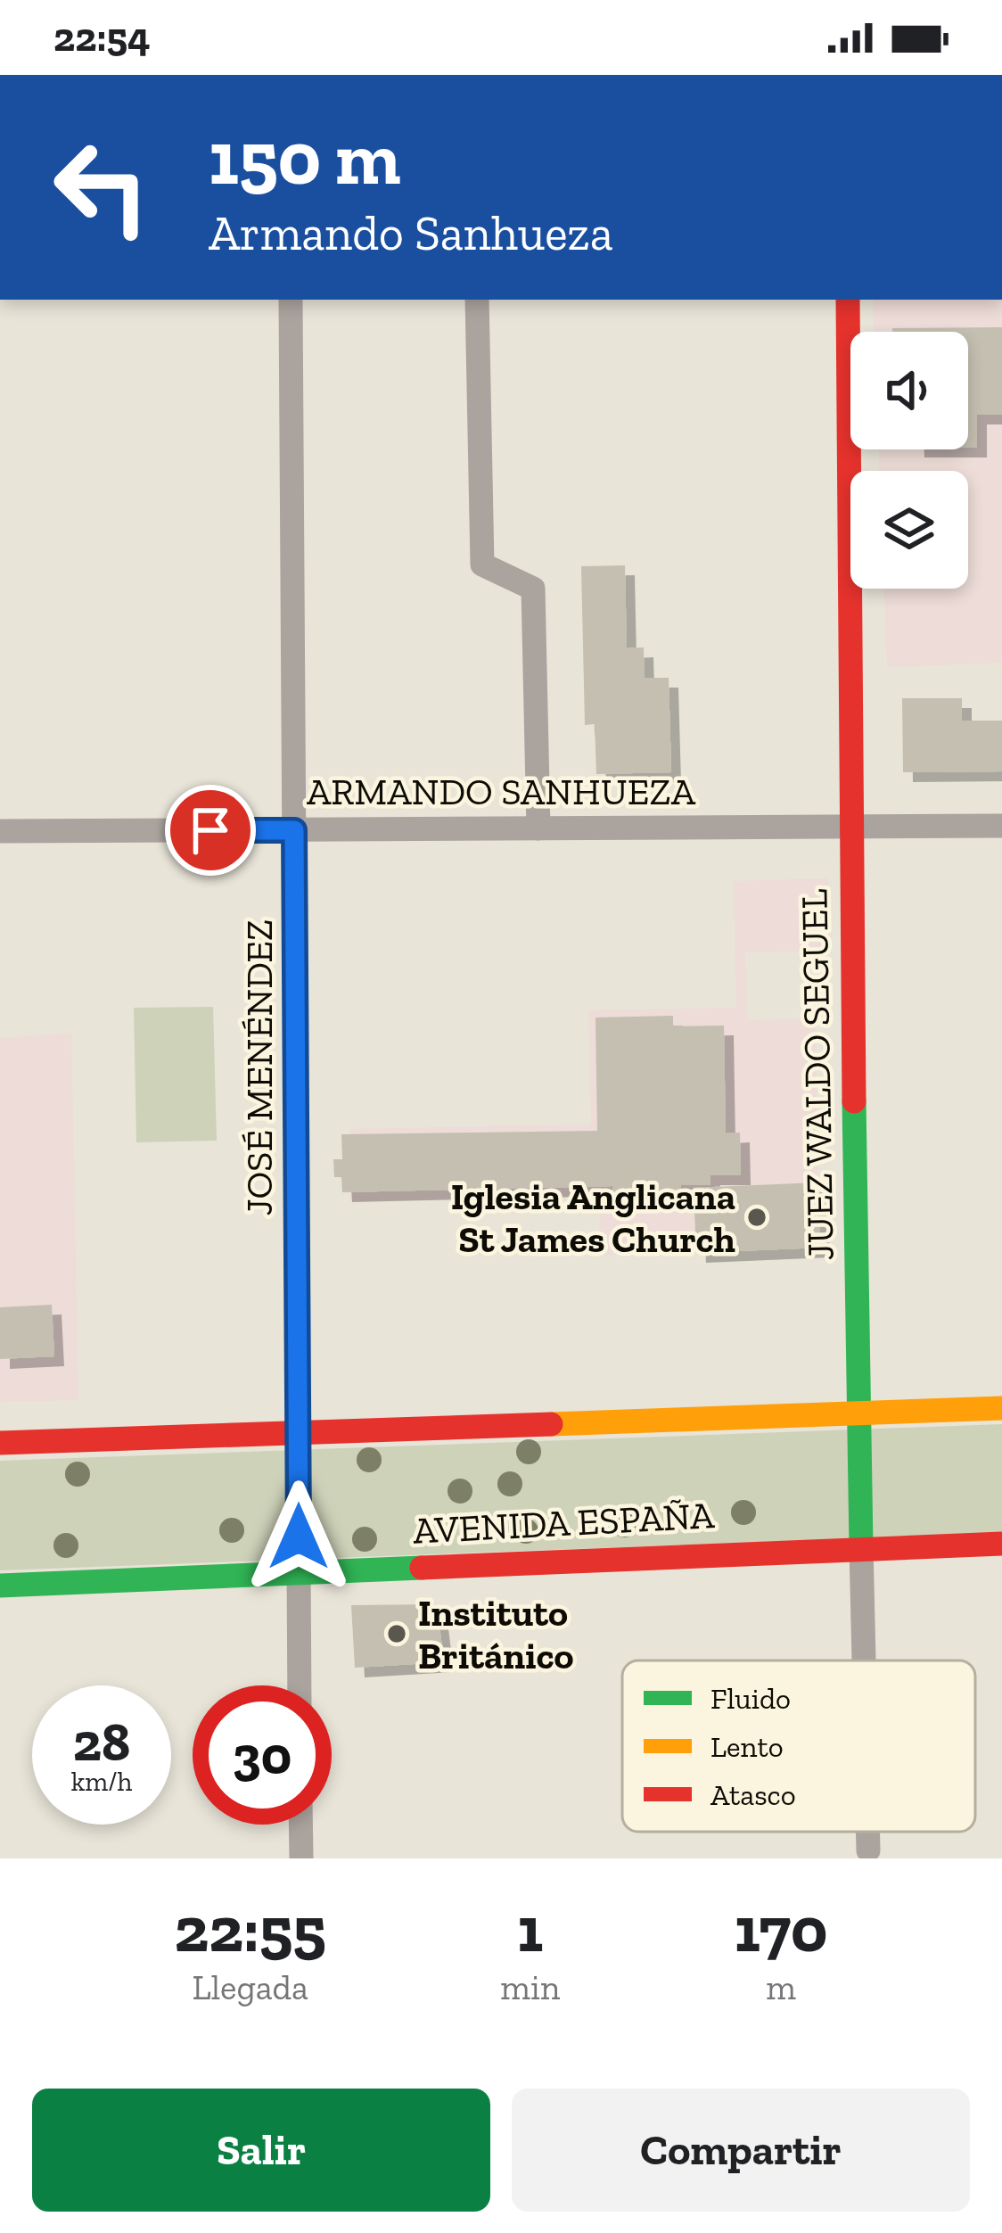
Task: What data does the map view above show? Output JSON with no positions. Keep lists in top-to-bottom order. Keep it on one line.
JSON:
{"streets":{"main road":["JUEZ WALDO SEGUEL","AVENIDA ESPAÑA"],"street":["ARMANDO SANHUEZA","JOSÉ MENÉNDEZ"]},"crossings":[["ARMANDO SANHUEZA","JOSÉ MENÉNDEZ"],["ARMANDO SANHUEZA","JUEZ WALDO SEGUEL"],["JOSÉ MENÉNDEZ","AVENIDA ESPAÑA"],["JUEZ WALDO SEGUEL","AVENIDA ESPAÑA"]],"places":["Iglesia Anglicana St James Church","Instituto Británico"],"legend":["Fluido","Lento","Atasco"],"page":{"status":"22:54","turn":["150 m","Armando Sanhueza"],"speed":"28 km/h","limit":"30","eta":["22:55","Llegada","1","min","170","m"],"buttons":["Salir","Compartir"]}}
